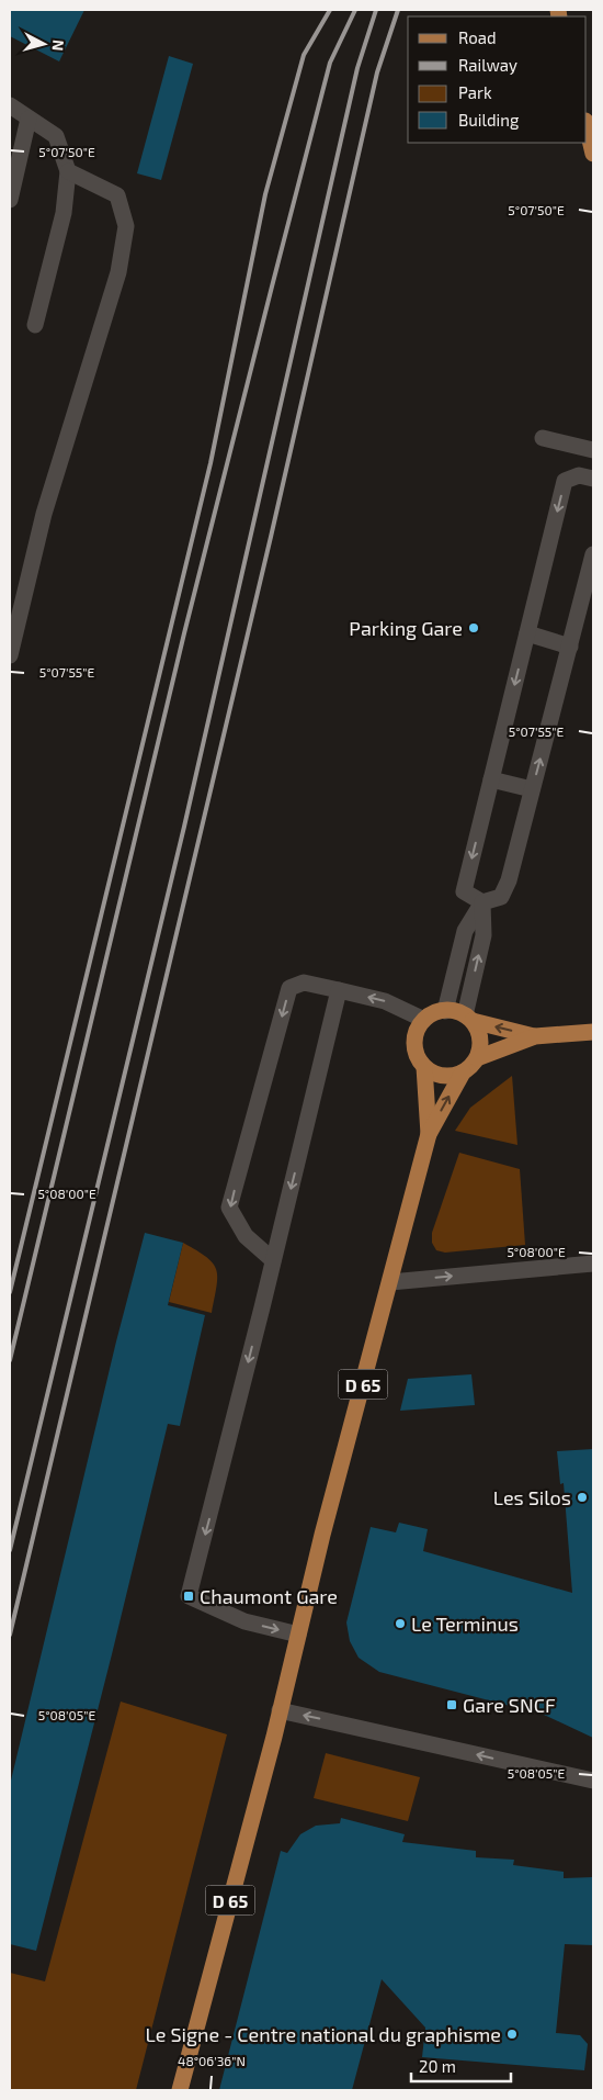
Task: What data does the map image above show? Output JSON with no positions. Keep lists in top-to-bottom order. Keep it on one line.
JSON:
{"streets":{"main road":["D 65"]},"places":{"other":["Parking Gare","Les Silos","Le Terminus","Le Signe - Centre national du graphisme"],"transit":["Chaumont Gare","Gare SNCF"]},"legend":["Road","Railway","Park","Building"],"scale_bar":"20 m","north":"right","coordinates":["5°07'50\"E","5°07'55\"E","5°08'00\"E","5°08'05\"E","48°06'36\"N"]}
